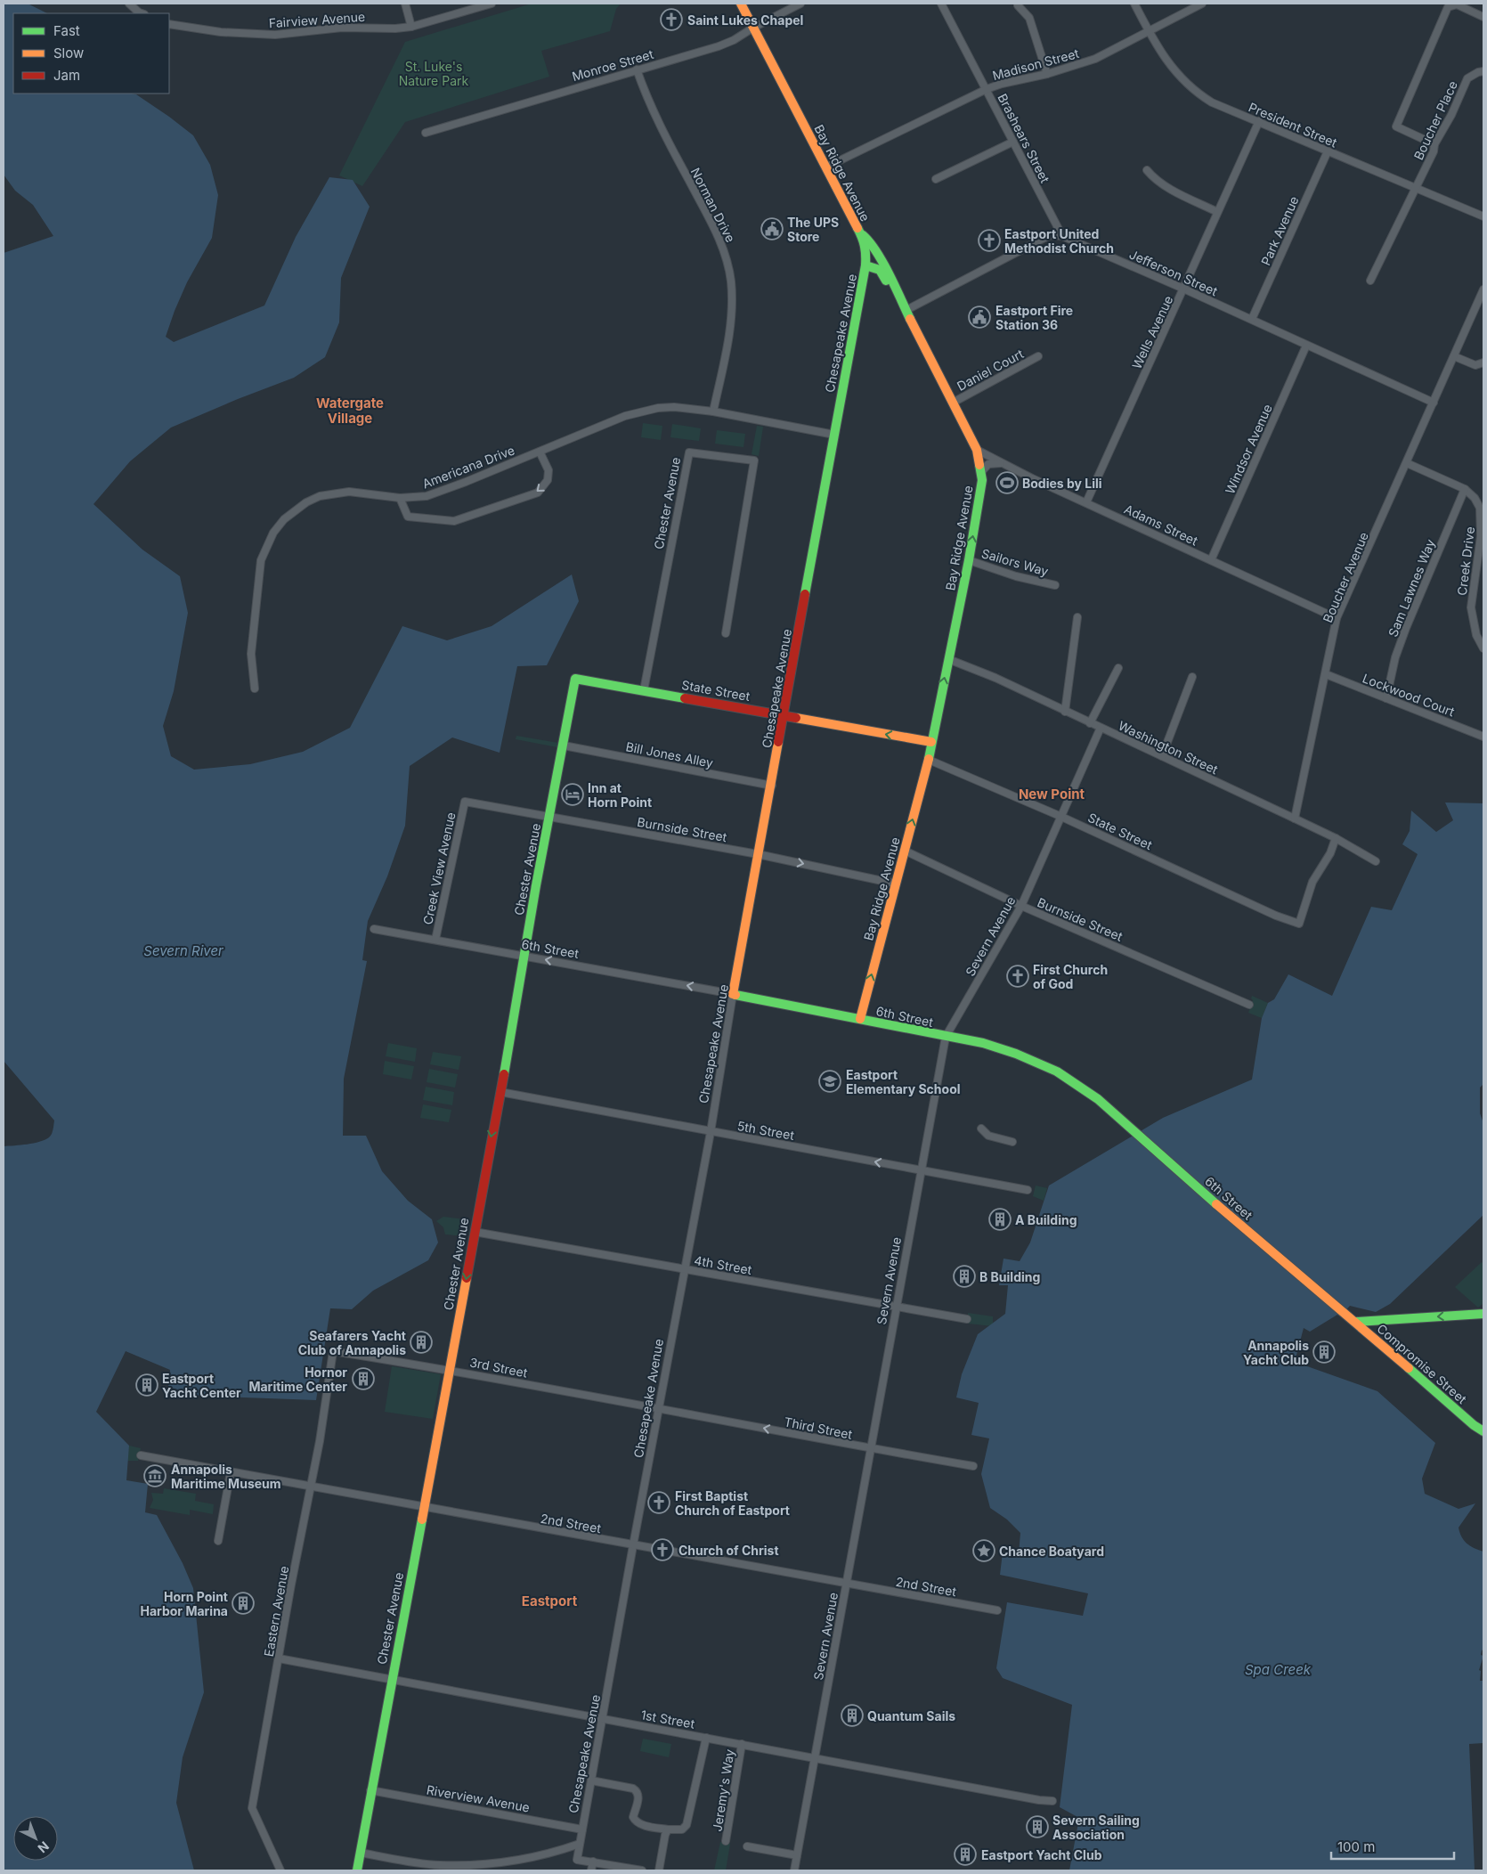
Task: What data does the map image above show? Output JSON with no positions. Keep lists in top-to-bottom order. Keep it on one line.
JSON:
{"streets":{"main road":["Bay Ridge Avenue","Chesapeake Avenue","Chester Avenue","State Street","6th Street","Compromise Street"],"street":["Fairview Avenue","Madison Street","Monroe Street","Boucher Place","President Street","Brashears Street","Norman Drive","Park Avenue","Jefferson Street","Wells Avenue","Daniel Court","Windsor Avenue","Americana Drive","Adams Street","Creek Drive","Sailors Way","Boucher Avenue","Sam Lawnes Way","Lockwood Court","Washington Street","Bill Jones Alley","Burnside Street","Creek View Avenue","Severn Avenue","5th Street","4th Street","3rd Street","Third Street","2nd Street","Eastern Avenue","1st Street","Jeremy's Way","Riverview Avenue"]},"crossings":[["Madison Street","President Street"],["Madison Street","Brashears Street"],["Madison Street","Bay Ridge Avenue"],["Monroe Street","Bay Ridge Avenue"],["Monroe Street","Norman Drive"],["Boucher Place","President Street"],["President Street","Park Avenue"],["President Street","Wells Avenue"],["Brashears Street","Jefferson Street"],["Bay Ridge Avenue","Chesapeake Avenue"],["Bay Ridge Avenue","Daniel Court"],["Bay Ridge Avenue","Adams Street"],["Bay Ridge Avenue","Sailors Way"],["Bay Ridge Avenue","State Street"],["Bay Ridge Avenue","Washington Street"],["Bay Ridge Avenue","Burnside Street"],["Bay Ridge Avenue","6th Street"],["Norman Drive","Americana Drive"],["Park Avenue","Jefferson Street"],["Jefferson Street","Wells Avenue"],["Jefferson Street","Windsor Avenue"],["Jefferson Street","Boucher Avenue"],["Wells Avenue","Adams Street"],["Chesapeake Avenue","Americana Drive"],["Chesapeake Avenue","State Street"],["Chesapeake Avenue","Bill Jones Alley"],["Chesapeake Avenue","Burnside Street"],["Chesapeake Avenue","6th Street"],["Chesapeake Avenue","5th Street"],["Chesapeake Avenue","4th Street"],["Chesapeake Avenue","3rd Street"],["Chesapeake Avenue","Third Street"],["Chesapeake Avenue","2nd Street"],["Chesapeake Avenue","1st Street"],["Chesapeake Avenue","Riverview Avenue"],["Windsor Avenue","Adams Street"],["Chester Avenue","State Street"],["Chester Avenue","Bill Jones Alley"],["Chester Avenue","Burnside Street"],["Chester Avenue","6th Street"],["Chester Avenue","5th Street"],["Chester Avenue","4th Street"],["Chester Avenue","3rd Street"],["Chester Avenue","2nd Street"],["Chester Avenue","1st Street"],["Chester Avenue","Riverview Avenue"],["Adams Street","Boucher Avenue"],["Creek Drive","Boucher Avenue"],["Creek Drive","Sam Lawnes Way"],["Boucher Avenue","Lockwood Court"],["Boucher Avenue","Washington Street"],["Sam Lawnes Way","Lockwood Court"],["State Street","Washington Street"],["State Street","Severn Avenue"],["Washington Street","Severn Avenue"],["Burnside Street","Creek View Avenue"],["Burnside Street","Severn Avenue"],["Creek View Avenue","6th Street"],["Severn Avenue","6th Street"],["Severn Avenue","5th Street"],["Severn Avenue","4th Street"],["Severn Avenue","Third Street"],["Severn Avenue","2nd Street"],["Severn Avenue","1st Street"],["6th Street","Compromise Street"],["3rd Street","Third Street"],["3rd Street","Eastern Avenue"],["2nd Street","Eastern Avenue"],["Eastern Avenue","1st Street"],["1st Street","Jeremy's Way"]],"one_way":["Bay Ridge Avenue","5th Street","Third Street"],"districts":["Watergate Village","New Point","Eastport"],"water":["Severn River","Spa Creek"],"parks":["St. Luke's Nature Park"],"places":{"church":["Saint Lukes Chapel","Eastport United Methodist Church","First Church of God","First Baptist Church of Eastport","Church of Christ"],"public building":["The UPS Store","Eastport Fire Station 36"],"sports":["Bodies by Lili"],"hotel":["Inn at Horn Point"],"school or university":["Eastport Elementary School"],"building":["A Building","B Building","Seafarers Yacht Club of Annapolis","Annapolis Yacht Club","Hornor Maritime Center","Eastport Yacht Center","Horn Point Harbor Marina","Quantum Sails","Severn Sailing Association","Eastport Yacht Club"],"museum":["Annapolis Maritime Museum"],"place":["Chance Boatyard"]},"legend":["Fast","Slow","Jam"],"scale_bar":"100 m","north":"bottom right"}
